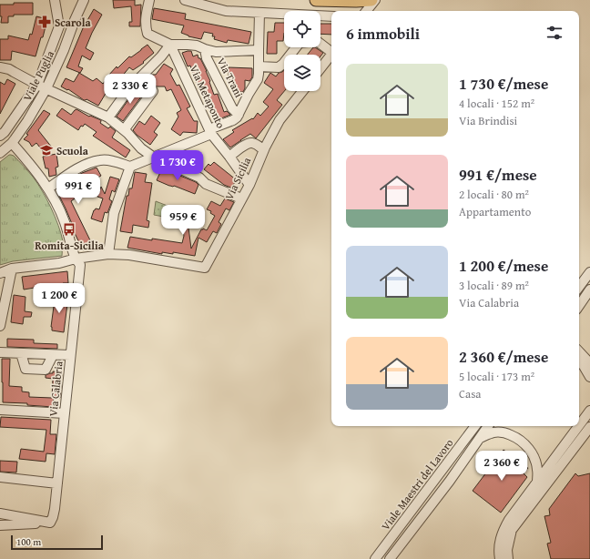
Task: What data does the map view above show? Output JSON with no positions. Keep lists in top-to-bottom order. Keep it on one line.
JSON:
{"streets":{"street":["Viale Puglia","Via Trani","Via Metaponto","Via Sicilia","Via Calabria","Viale Maestri del Lavoro"]},"crossings":[["Viale Puglia","Via Calabria"],["Via Trani","Via Metaponto"],["Via Metaponto","Via Sicilia"],["Via Sicilia","Via Calabria"]],"places":{"pharmacy":["Scarola"],"school or university":["Scuola"],"bus stop":["Romita-Sicilia"]},"scale_bar":"100 m","page":{"heading":"6 immobili","list":[{"name":"1 730 €/mese","note":"4 locali · 152 m² · Via Brindisi"},{"name":"991 €/mese","note":"2 locali · 80 m² · Appartamento"},{"name":"1 200 €/mese","note":"3 locali · 89 m² · Via Calabria"},{"name":"2 360 €/mese","note":"5 locali · 173 m² · Casa"}],"price":["2 330 €","1 730 €","991 €","959 €","1 200 €","2 360 €"],"scale":"100 m"}}
